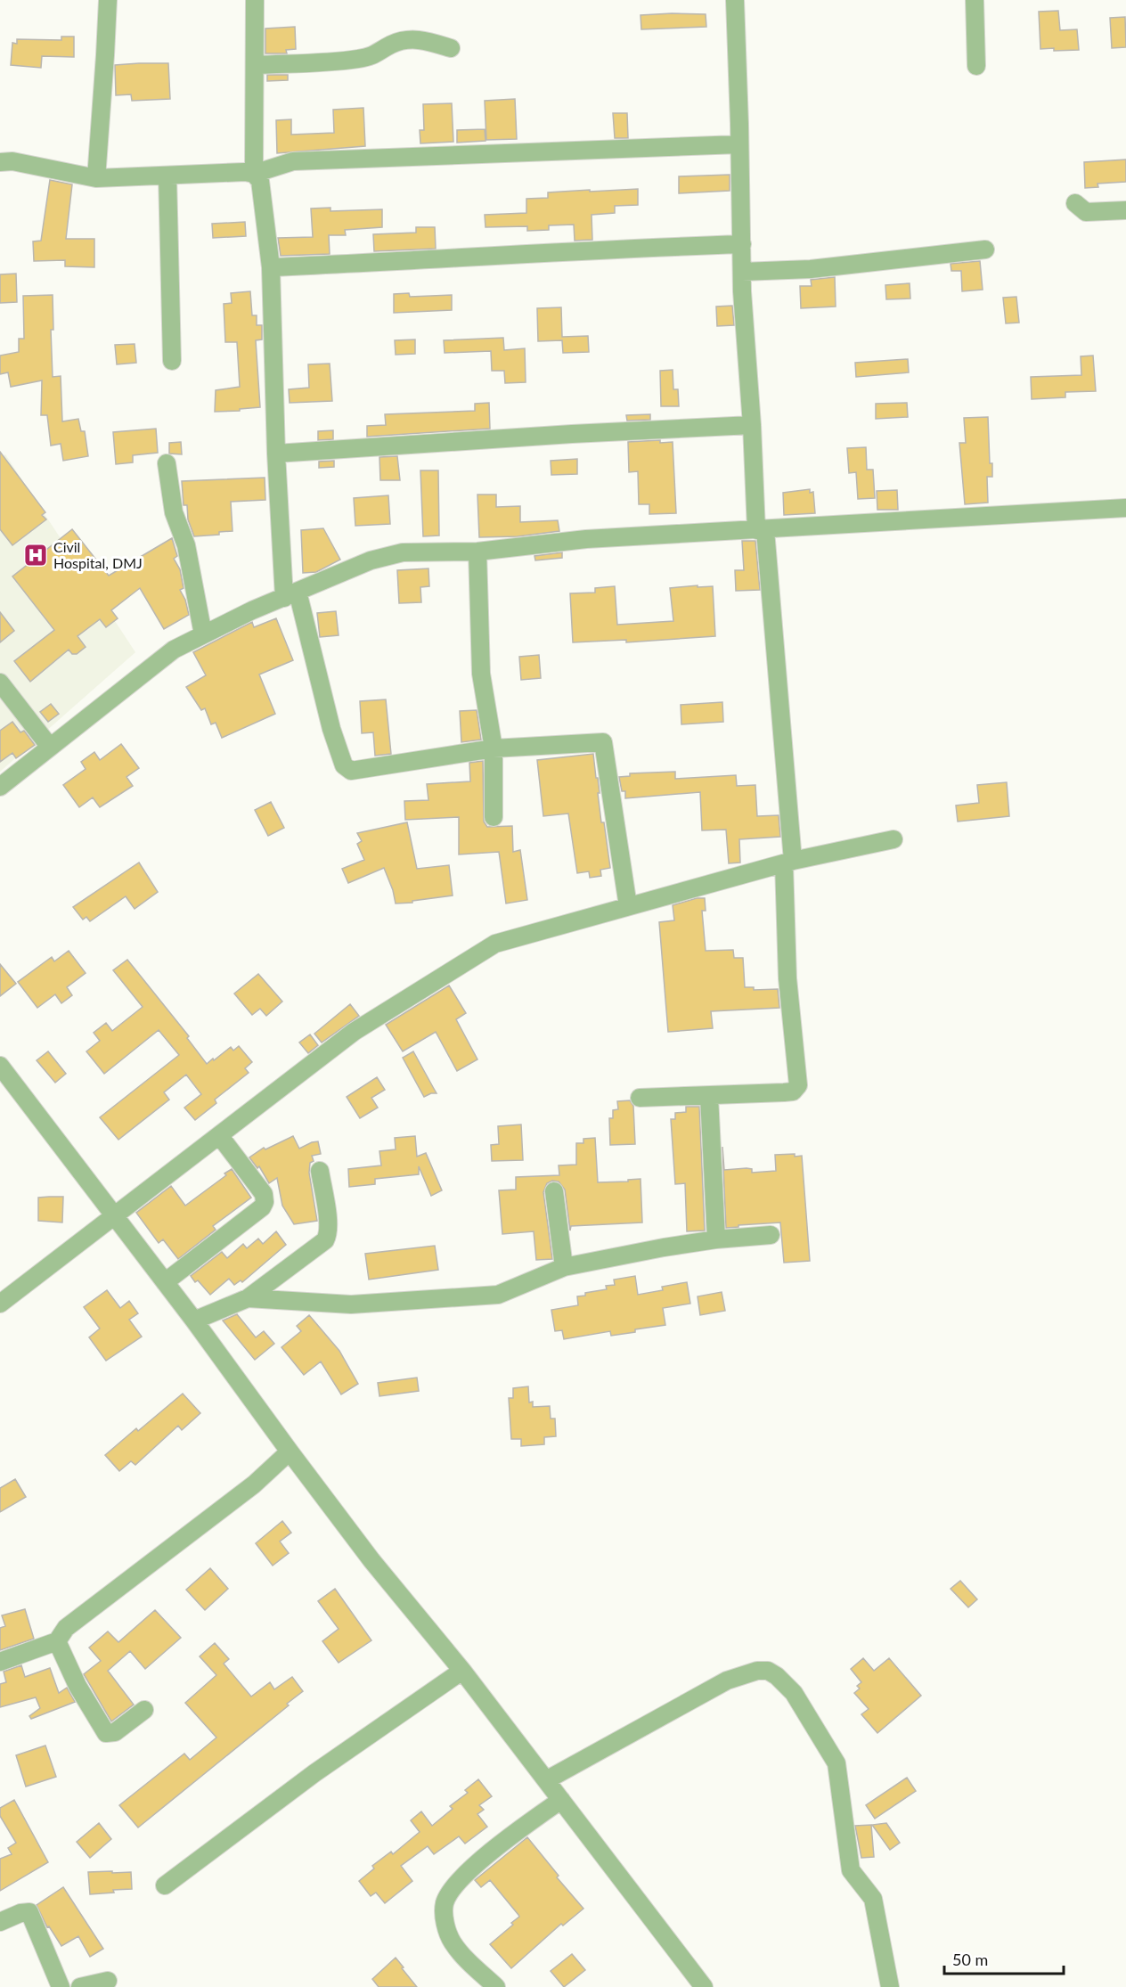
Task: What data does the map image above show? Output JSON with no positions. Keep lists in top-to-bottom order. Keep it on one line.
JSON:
{"places":{"hospital":["Civil Hospital, DMJ"]},"scale_bar":"50 m"}
